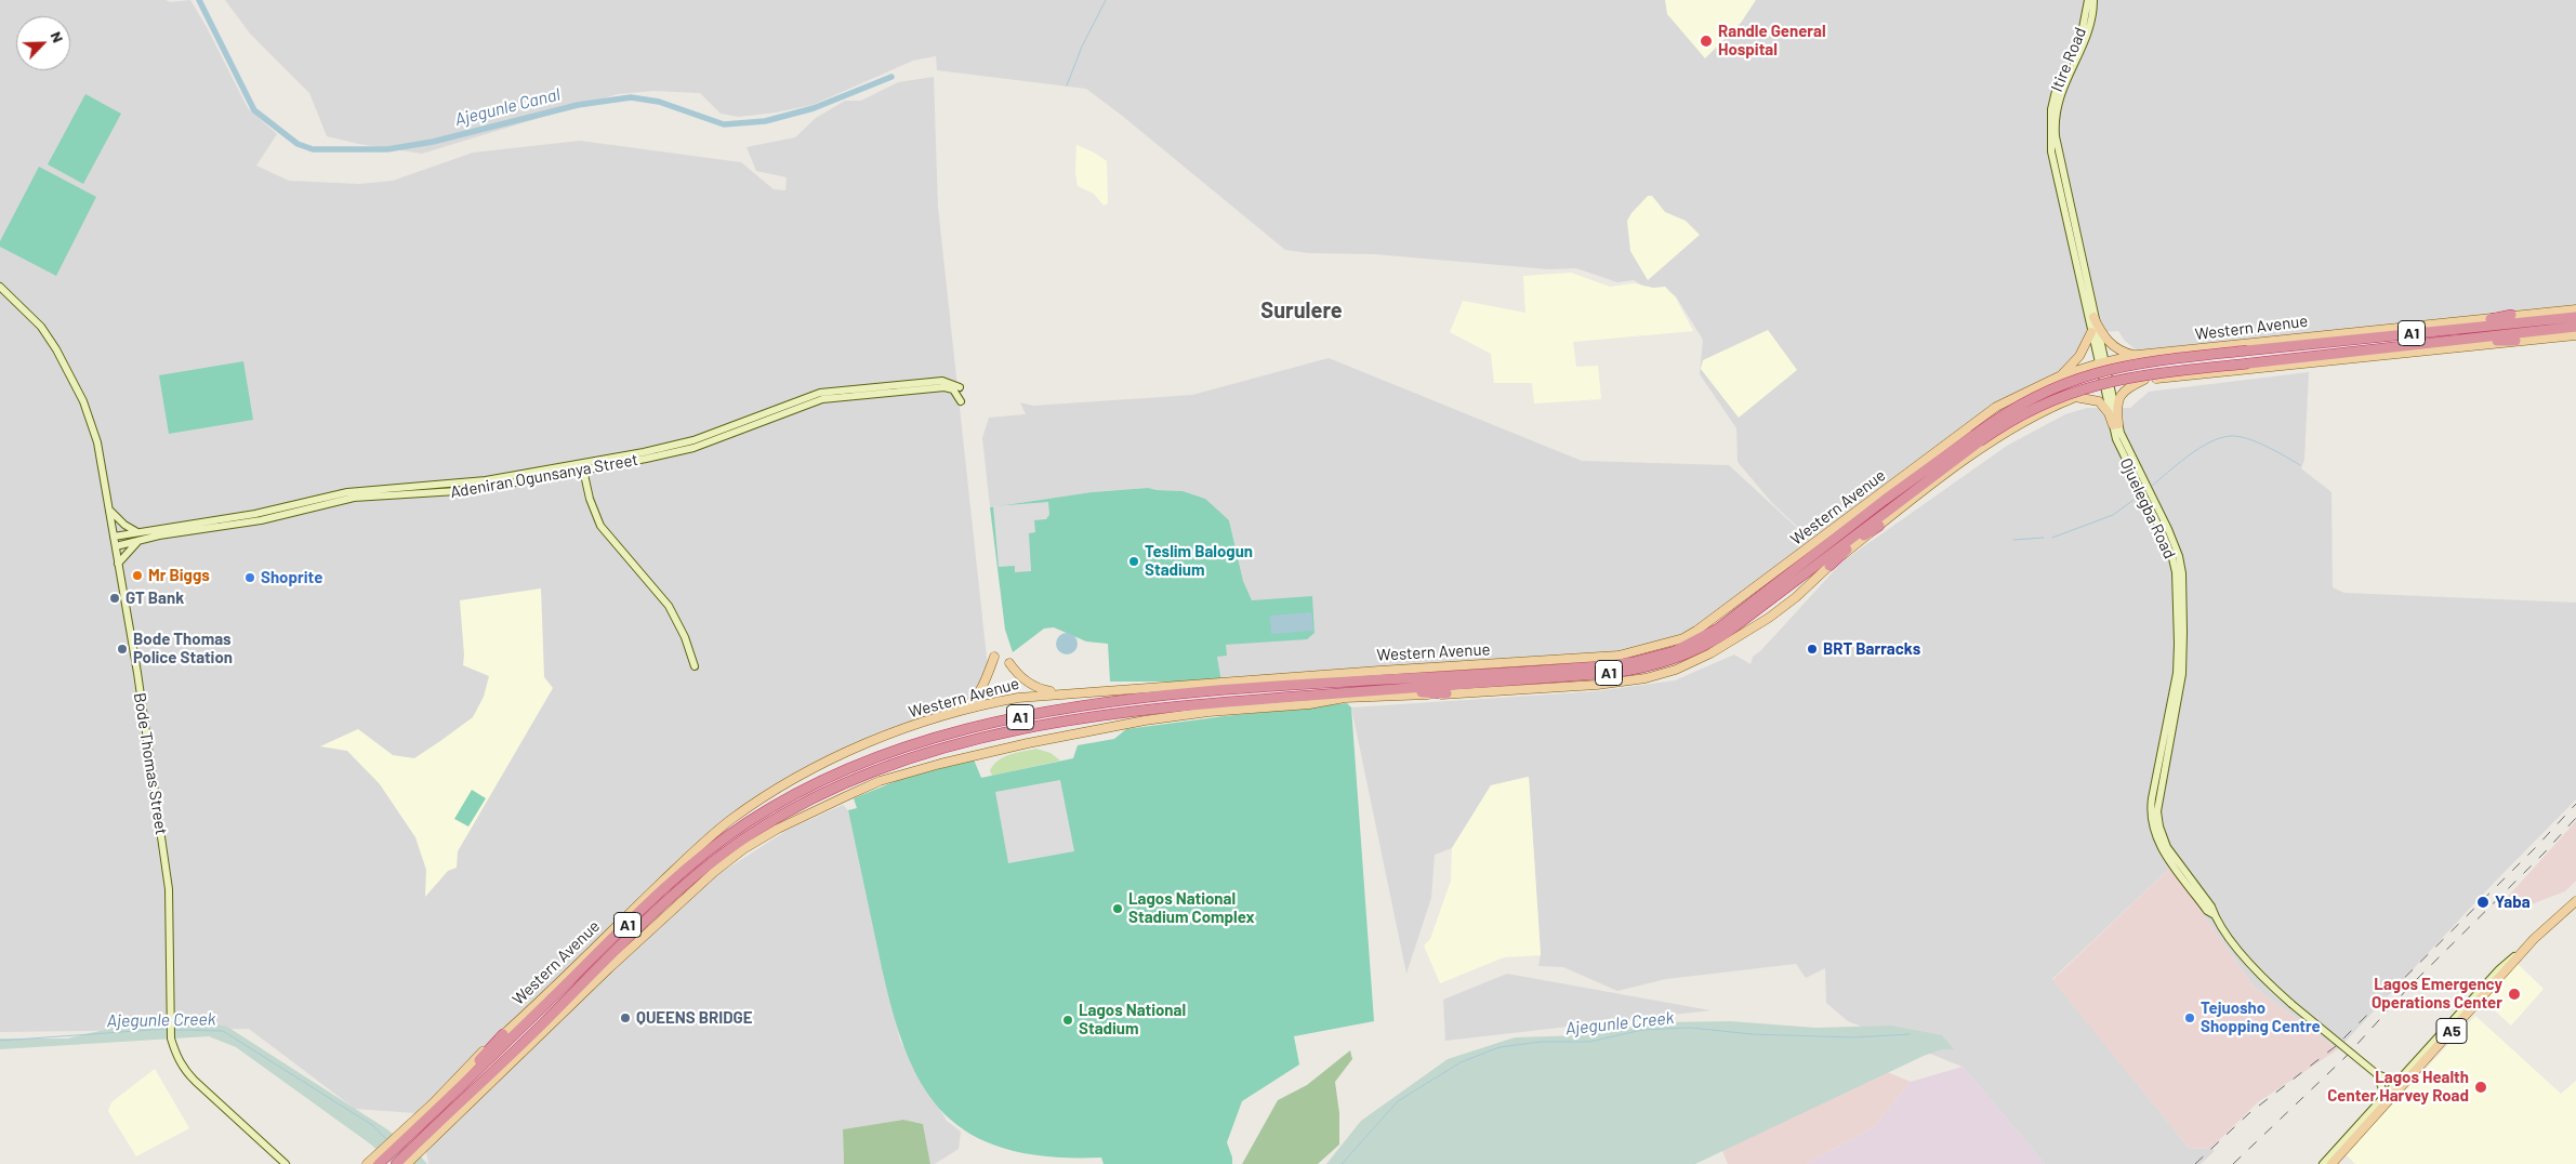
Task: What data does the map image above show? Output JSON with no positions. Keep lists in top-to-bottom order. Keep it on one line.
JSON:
{"streets":{"highway":["Western Avenue","A1"],"main road":["Itire Road","Adeniran Ogunsanya Street","Ojuelegba Road","Bode Thomas Street","A5"]},"crossings":[["Itire Road","Ojuelegba Road"],["Western Avenue","Ojuelegba Road"],["Adeniran Ogunsanya Street","Bode Thomas Street"]],"districts":["Surulere"],"water":["Ajegunle Canal","Ajegunle Creek"],"places":["Randle General Hospital","Teslim Balogun Stadium","Mr Biggs","Shoprite","GT Bank","Bode Thomas Police Station","BRT Barracks","Yaba","Lagos National Stadium Complex","Lagos Emergency Operations Center","QUEENS BRIDGE","Tejuosho Shopping Centre","Lagos National Stadium","Lagos Health Center Harvey Road"],"north":"top right"}
